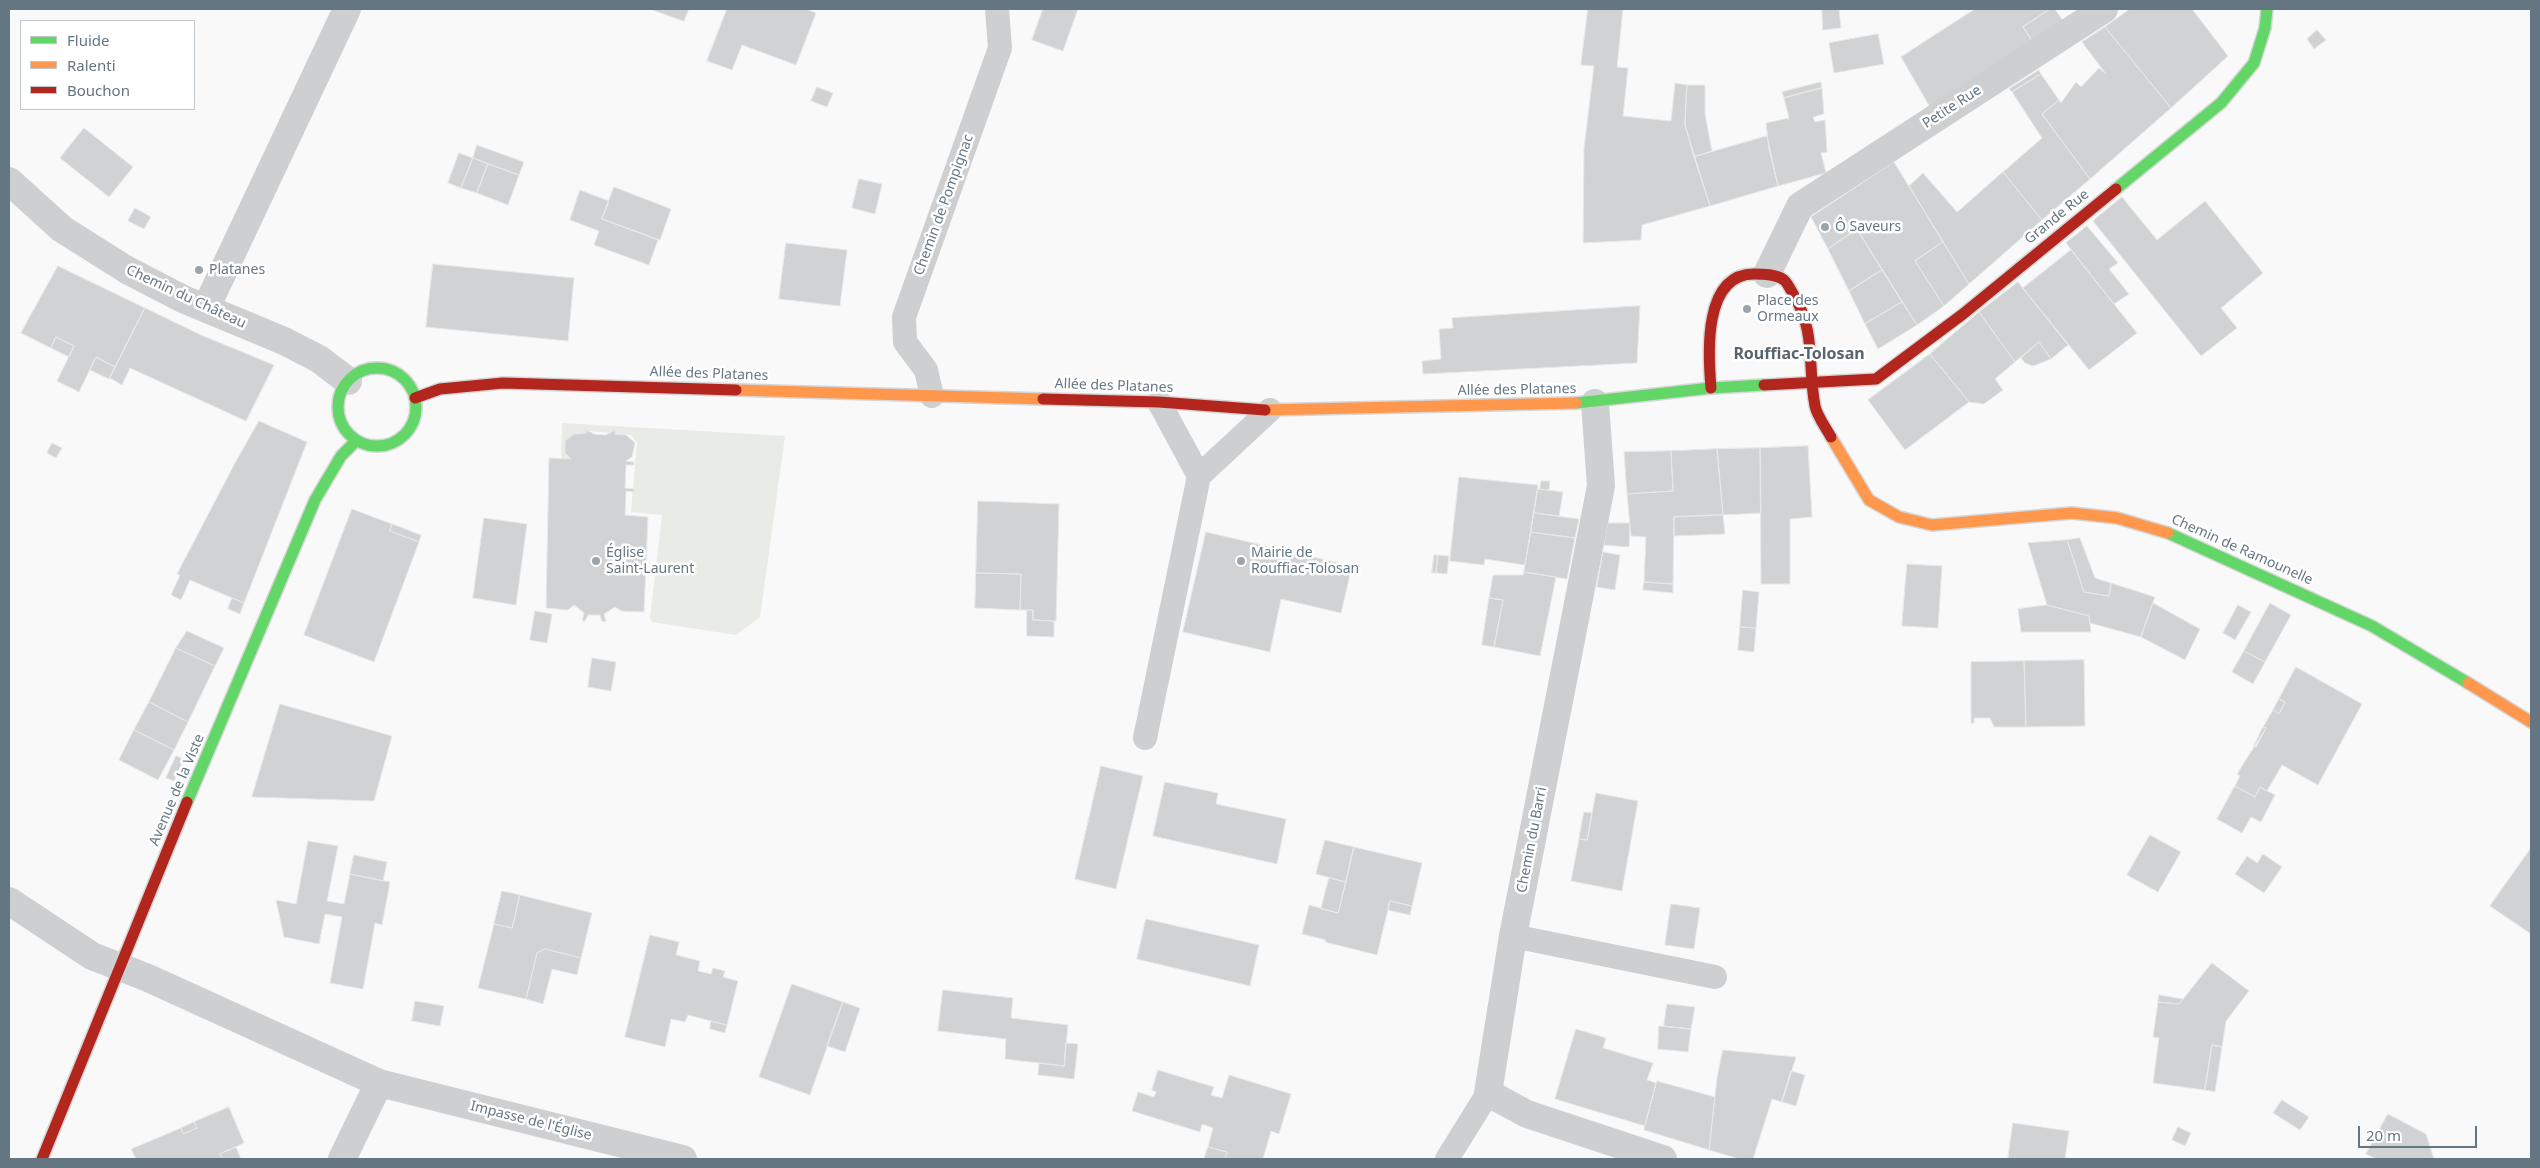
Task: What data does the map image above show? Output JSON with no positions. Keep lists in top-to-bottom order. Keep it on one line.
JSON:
{"streets":{"street":["Petite Rue","Grande Rue","Chemin du Château","Allée des Platanes","Chemin de Ramounelle","Avenue de la Viste","Chemin du Barri","Impasse de l'Église"],"lane":["Chemin de Pompignac"]},"crossings":[["Petite Rue","Grande Rue"],["Petite Rue","Allée des Platanes"],["Petite Rue","Chemin de Ramounelle"],["Chemin de Pompignac","Allée des Platanes"],["Grande Rue","Allée des Platanes"],["Grande Rue","Chemin de Ramounelle"],["Chemin du Château","Allée des Platanes"],["Chemin du Château","Avenue de la Viste"],["Allée des Platanes","Chemin de Ramounelle"],["Allée des Platanes","Avenue de la Viste"],["Allée des Platanes","Chemin du Barri"],["Avenue de la Viste","Impasse de l'Église"]],"districts":["Rouffiac-Tolosan"],"places":["Ô Saveurs","Platanes","Place des Ormeaux","Église Saint-Laurent","Mairie de Rouffiac-Tolosan"],"legend":["Fluide","Ralenti","Bouchon"],"scale_bar":"20 m"}
